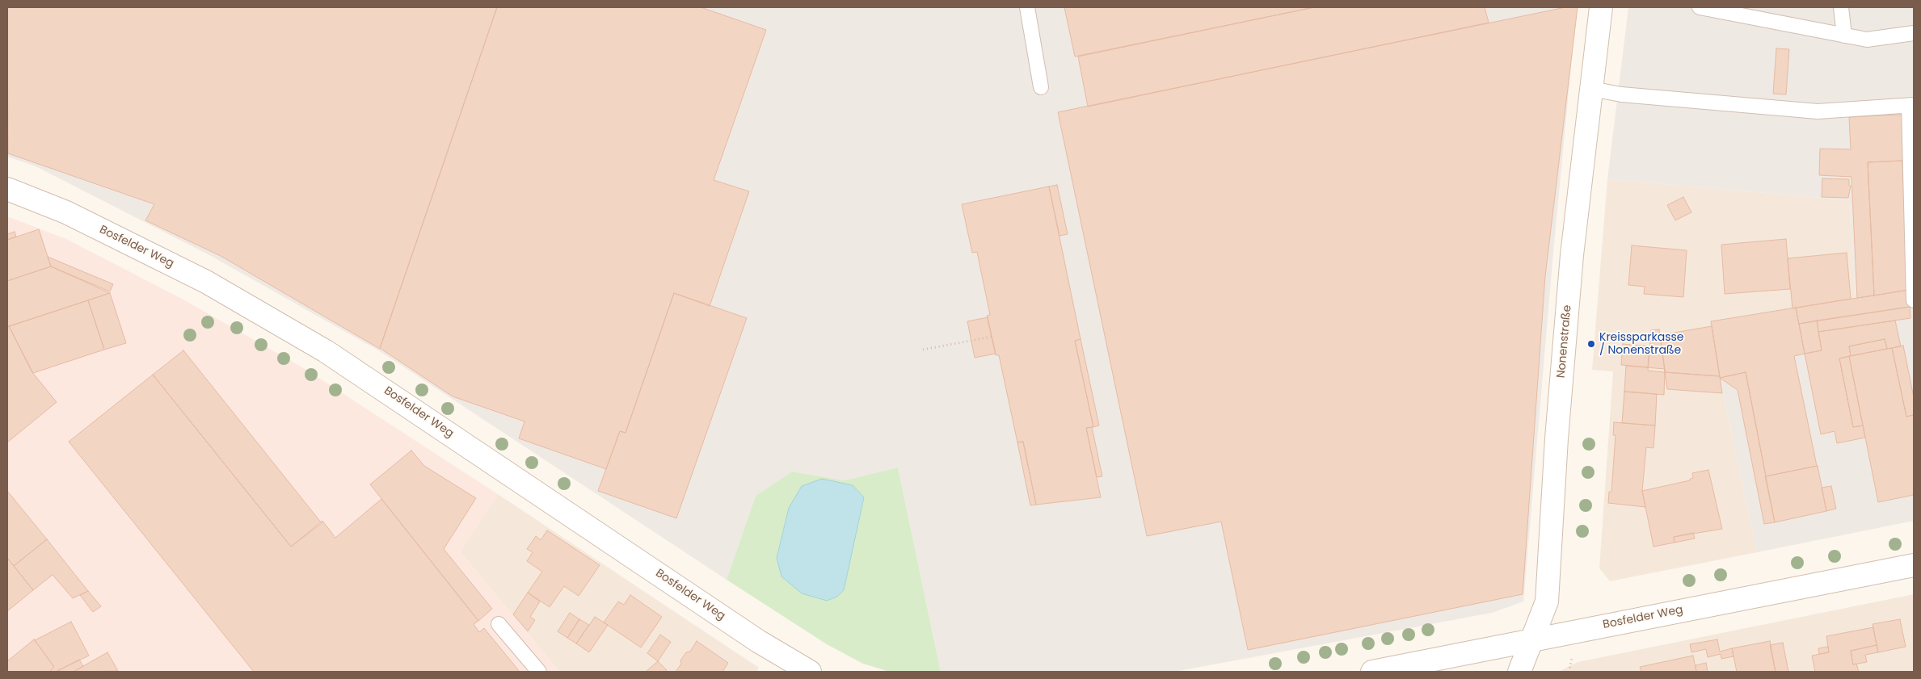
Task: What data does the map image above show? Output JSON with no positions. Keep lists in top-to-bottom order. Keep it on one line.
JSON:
{"streets":{"street":["Bosfelder Weg","Nonenstraße"]},"crossings":[["Bosfelder Weg","Nonenstraße"]],"places":["Kreissparkasse / Nonenstraße"]}
